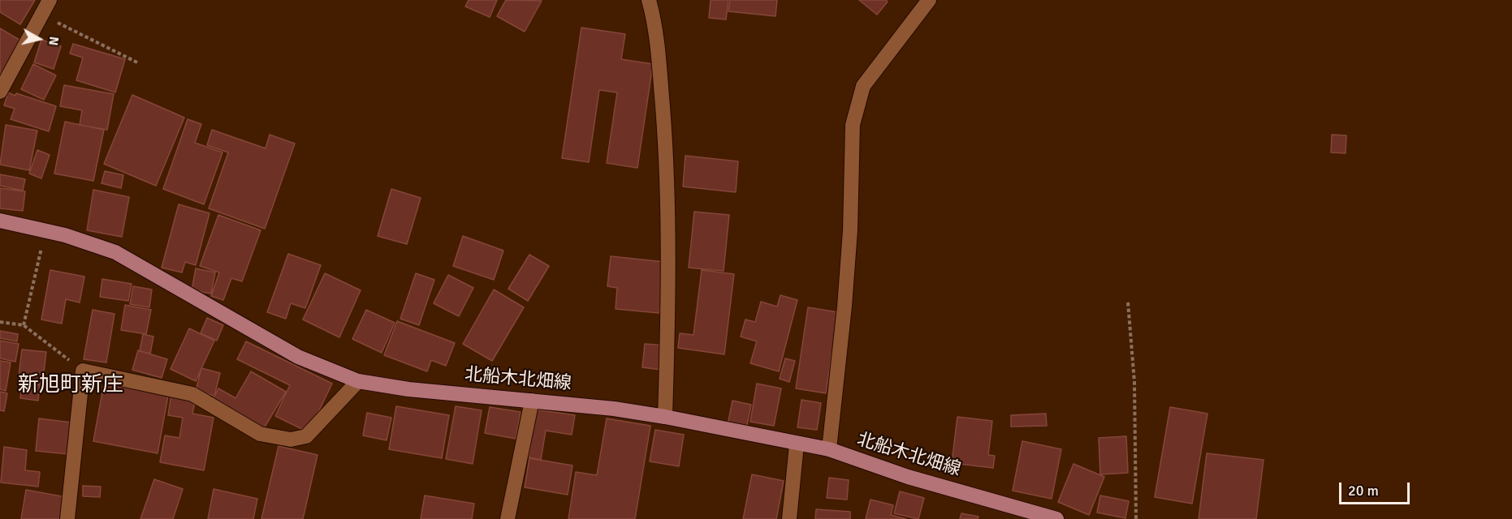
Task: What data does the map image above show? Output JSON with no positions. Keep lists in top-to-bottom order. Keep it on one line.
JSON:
{"streets":{"main road":["北船木北畑線"]},"districts":["新旭町新庄"],"scale_bar":"20 m","north":"right"}
